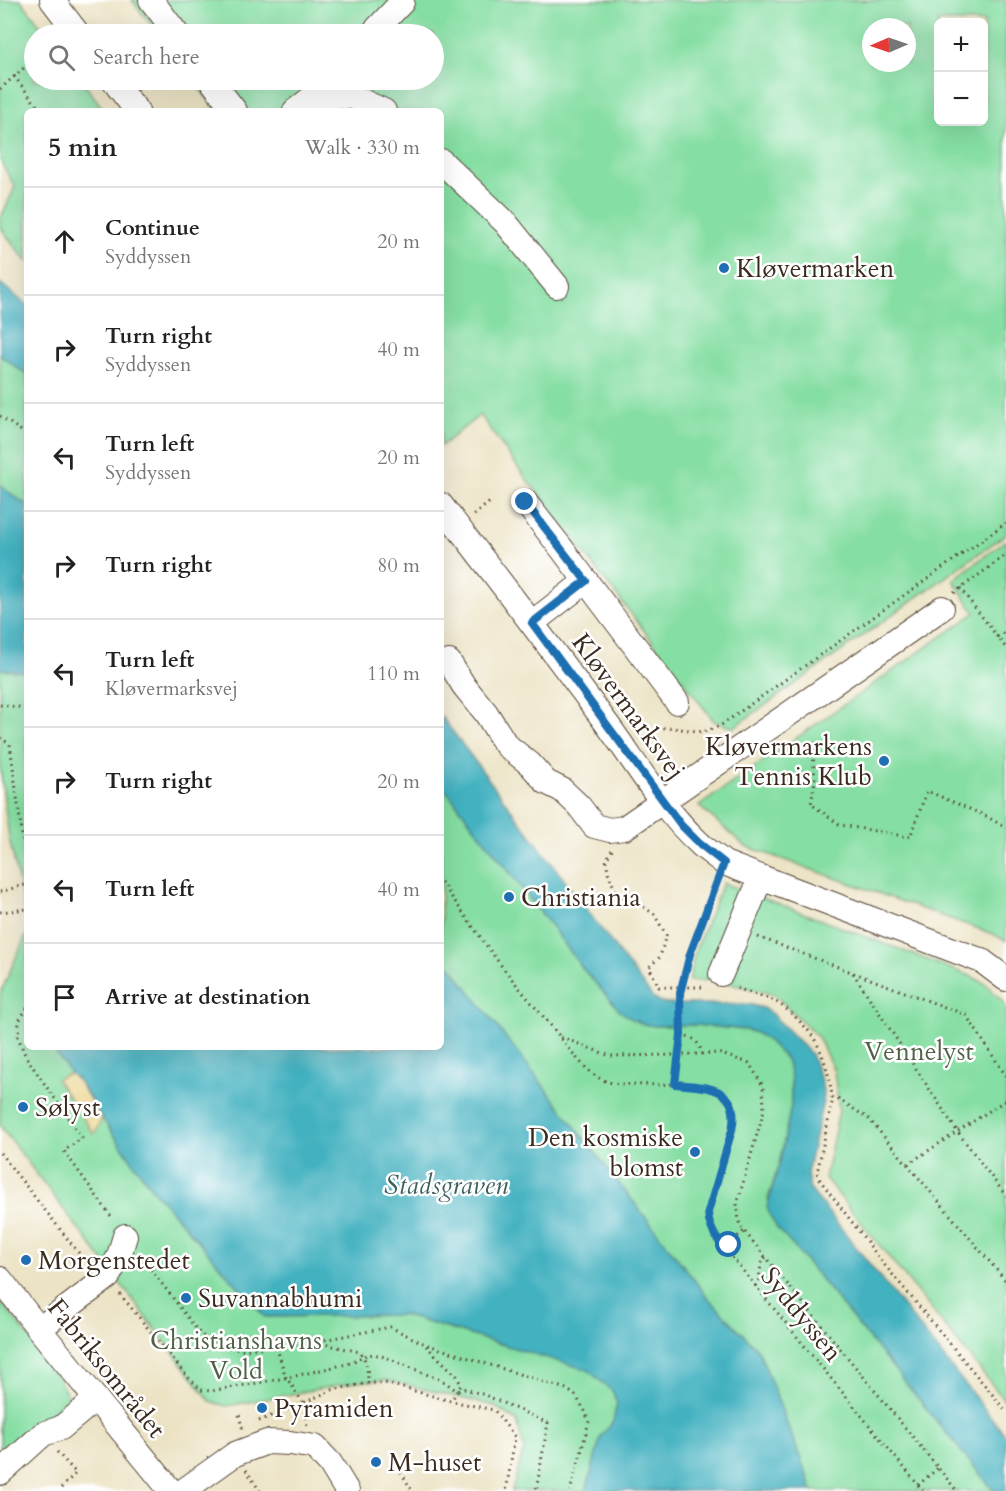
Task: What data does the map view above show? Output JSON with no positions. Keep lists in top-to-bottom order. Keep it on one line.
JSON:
{"streets":{"street":["Kløvermarksvej","Fabriksområdet"],"path":["Syddyssen"]},"water":["Stadsgraven"],"parks":["Vennelyst","Christianshavns Vold"],"places":["Kløvermarken","Kløvermarkens Tennis Klub","Christiania","Sølyst","Den kosmiske blomst","Morgenstedet","Suvannabhumi","Pyramiden","M-huset"],"north":"left","page":{"map_buttons":["+","−"],"search":"Search here","heading":["5 min","Walk · 330 m"],"list":[["Continue","Syddyssen","20 m"],["Turn right","Syddyssen","40 m"],["Turn left","Syddyssen","20 m"],["Turn right","80 m"],["Turn left","Kløvermarksvej","110 m"],["Turn right","20 m"],["Turn left","40 m"],"Arrive at destination"]}}
